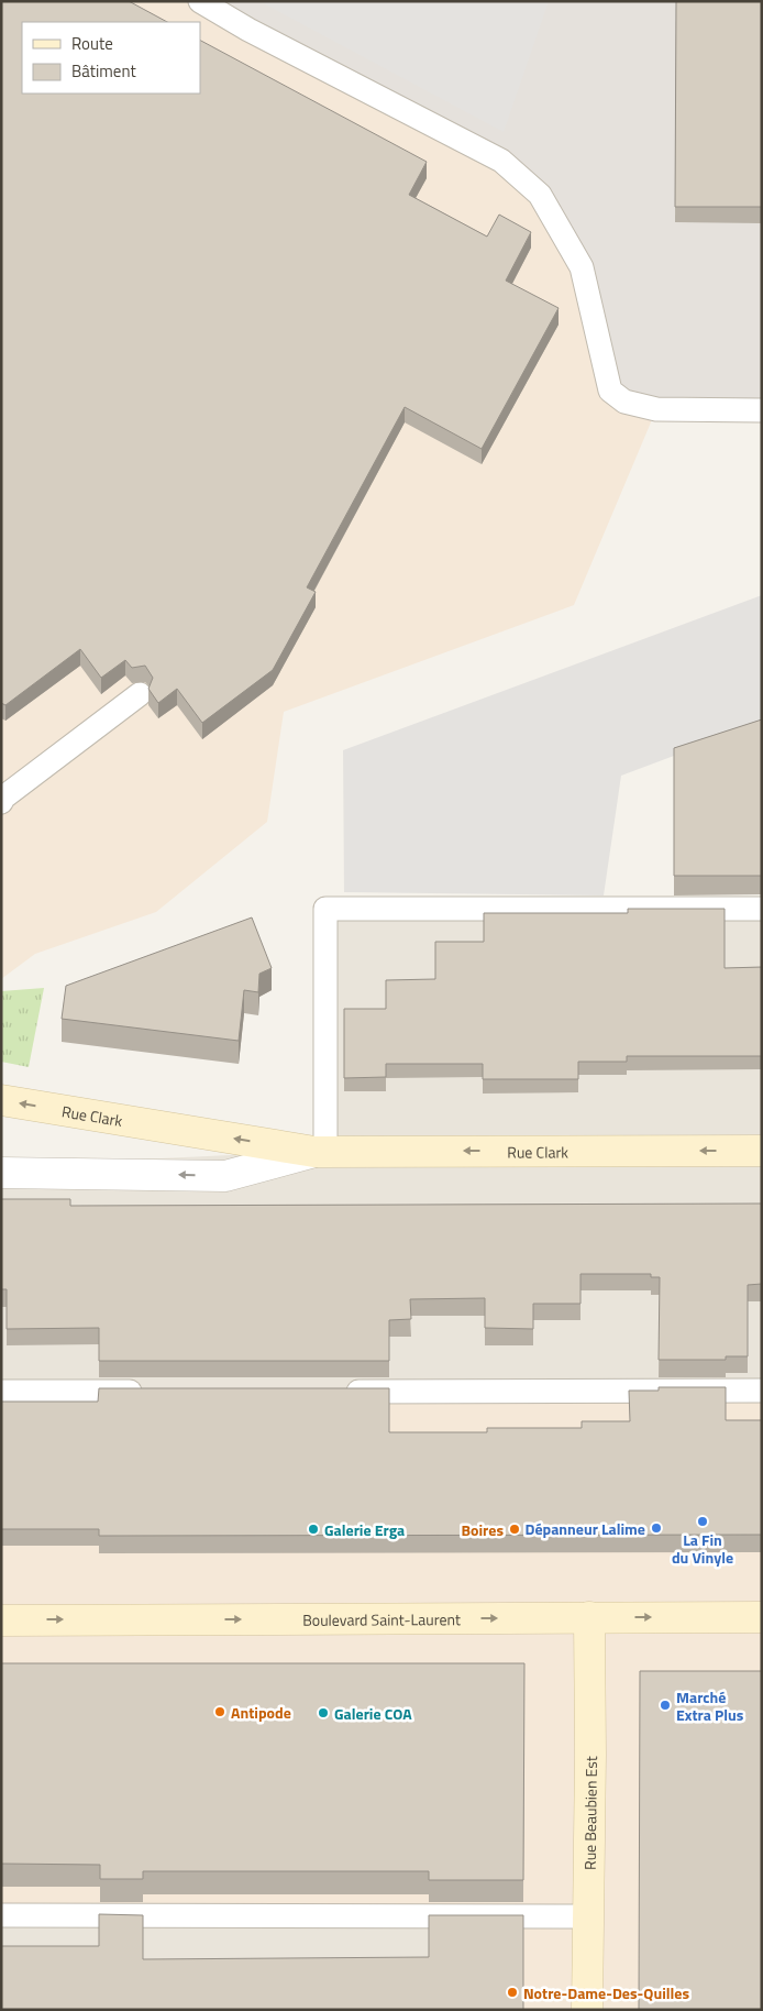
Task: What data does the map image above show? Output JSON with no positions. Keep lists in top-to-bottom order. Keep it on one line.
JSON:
{"streets":{"main road":["Rue Clark","Boulevard Saint-Laurent","Rue Beaubien Est"]},"crossings":[["Boulevard Saint-Laurent","Rue Beaubien Est"]],"one_way":["Rue Clark","Boulevard Saint-Laurent"],"places":["La Fin du Vinyle","Dépanneur Lalime","Galerie Erga","Boires","Marché Extra Plus","Antipode","Galerie COA","Notre-Dame-Des-Quilles"],"legend":["Route","Bâtiment"]}
